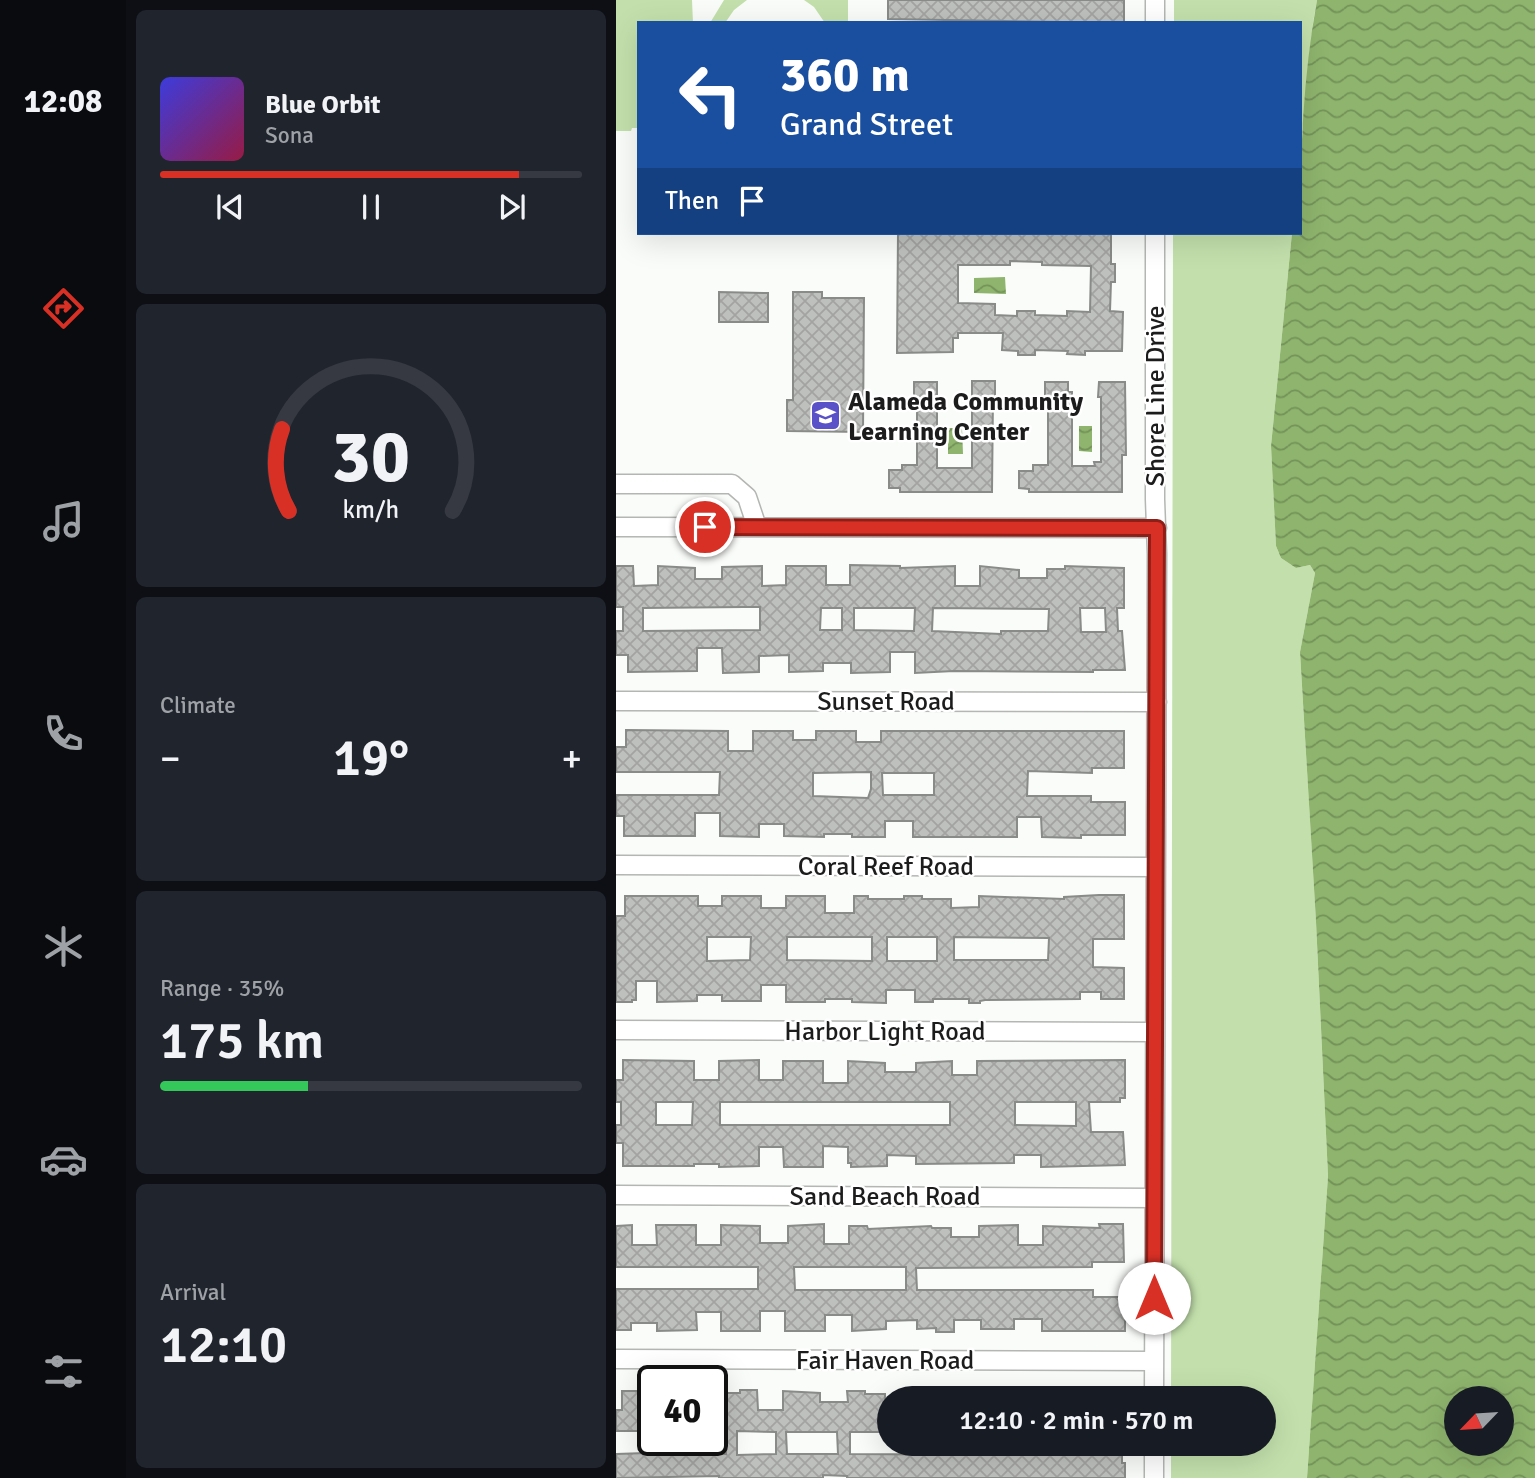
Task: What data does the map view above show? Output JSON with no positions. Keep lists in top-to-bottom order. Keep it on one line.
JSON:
{"streets":{"street":["Shore Line Drive","Sunset Road","Coral Reef Road","Harbor Light Road","Sand Beach Road","Fair Haven Road"]},"crossings":[["Shore Line Drive","Sunset Road"],["Shore Line Drive","Coral Reef Road"],["Shore Line Drive","Harbor Light Road"],["Shore Line Drive","Sand Beach Road"],["Shore Line Drive","Fair Haven Road"]],"places":{"school or university":["Alameda Community Learning Center"]},"north":"bottom left","page":{"tabs":"12:08","turn":["360 m","Grand Street"],"song":["Blue Orbit","Sona"],"then":"Then","tile":["Climate",["Range · 35%","175 km"],["Arrival","12:10"]],"heat":["−","19°","+"],"limit":"40","trip":"12:10 · 2 min · 570 m","gauge":["30","km/h"]}}
